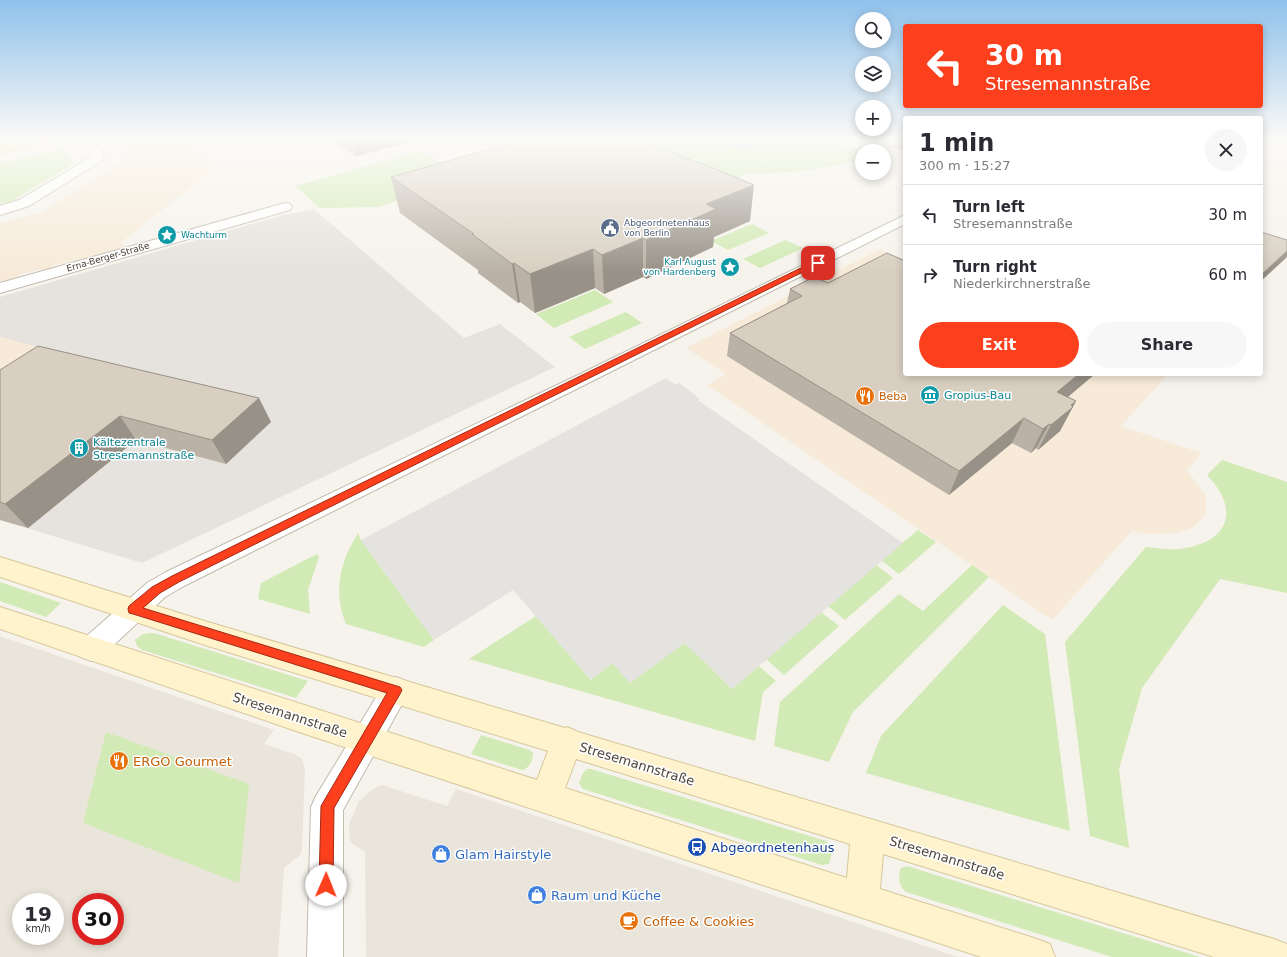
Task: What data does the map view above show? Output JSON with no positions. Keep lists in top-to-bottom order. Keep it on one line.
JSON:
{"streets":{"main road":["Stresemannstraße"],"street":["Erna-Berger-Straße"]},"places":{"public building":["Abgeordnetenhaus von Berlin"],"place":["Wachturm","Karl August von Hardenberg"],"museum":["Gropius-Bau"],"restaurant":["Beba","ERGO Gourmet"],"building":["Kältezentrale Stresemannstraße"],"bus stop":["Abgeordnetenhaus"],"shop":["Glam Hairstyle","Raum und Küche"],"cafe":["Coffee & Cookies"]},"page":{"map_buttons":["+","−"],"turn":["30 m","Stresemannstraße"],"heading":["1 min","300 m · 15:27"],"list":[{"name":"Turn left","note":"Stresemannstraße","value":"30 m"},{"name":"Turn right","note":"Niederkirchnerstraße","value":"60 m"}],"buttons":["Exit","Share"],"speed":"19 km/h","limit":"30"}}
